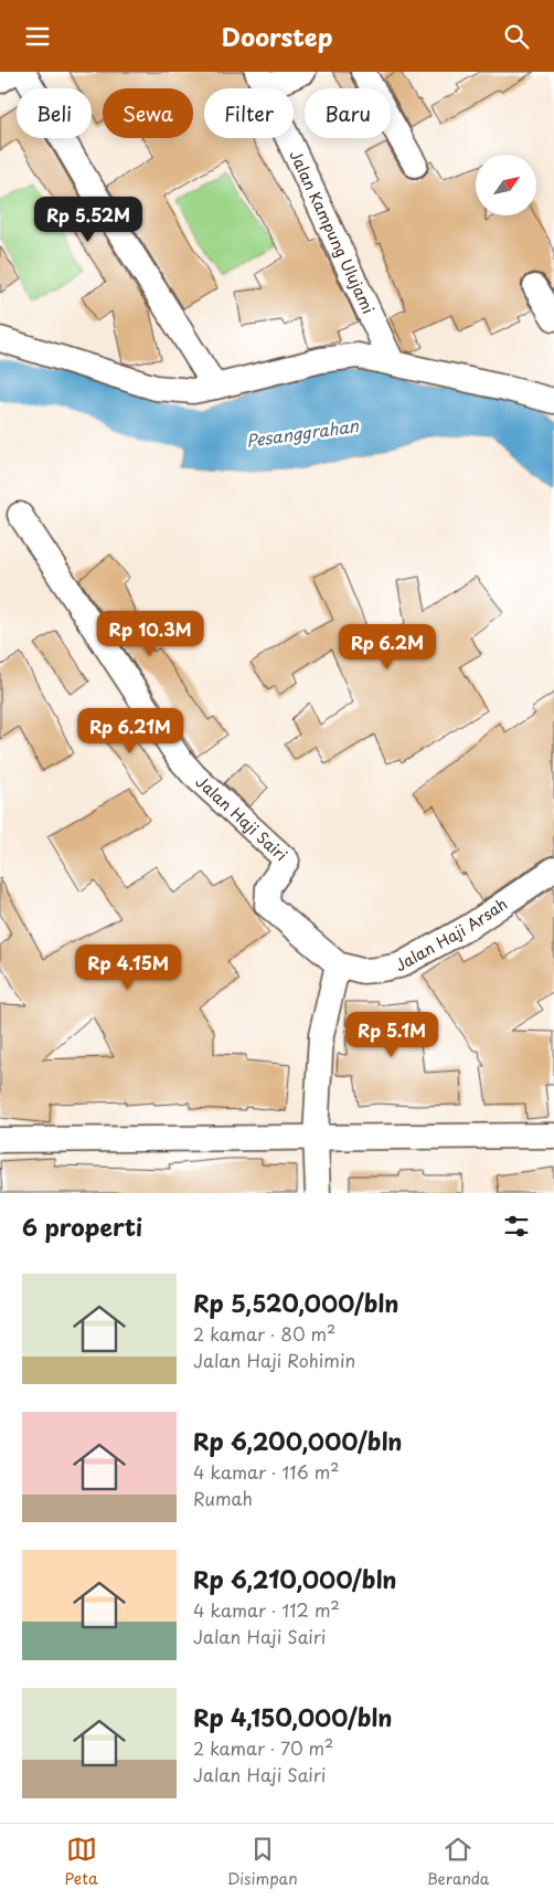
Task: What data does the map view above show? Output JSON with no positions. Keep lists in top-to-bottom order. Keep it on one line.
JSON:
{"streets":{"street":["Jalan Kampung Ulujami","Jalan Haji Sairi","Jalan Haji Arsah"]},"crossings":[["Jalan Haji Sairi","Jalan Haji Arsah"]],"water":["Pesanggrahan"],"north":"top right","page":{"header":"Doorstep","chip":["Beli","Sewa","Filter","Baru"],"price":["Rp 5.52M","Rp 10.3M","Rp 6.2M","Rp 6.21M","Rp 4.15M","Rp 5.1M"],"heading":"6 properti","list":[{"name":"Rp 5,520,000/bln","note":"2 kamar · 80 m² · Jalan Haji Rohimin"},{"name":"Rp 6,200,000/bln","note":"4 kamar · 116 m² · Rumah"},{"name":"Rp 6,210,000/bln","note":"4 kamar · 112 m² · Jalan Haji Sairi"},{"name":"Rp 4,150,000/bln","note":"2 kamar · 70 m² · Jalan Haji Sairi"}],"tabs":["Peta","Disimpan","Beranda"]}}
